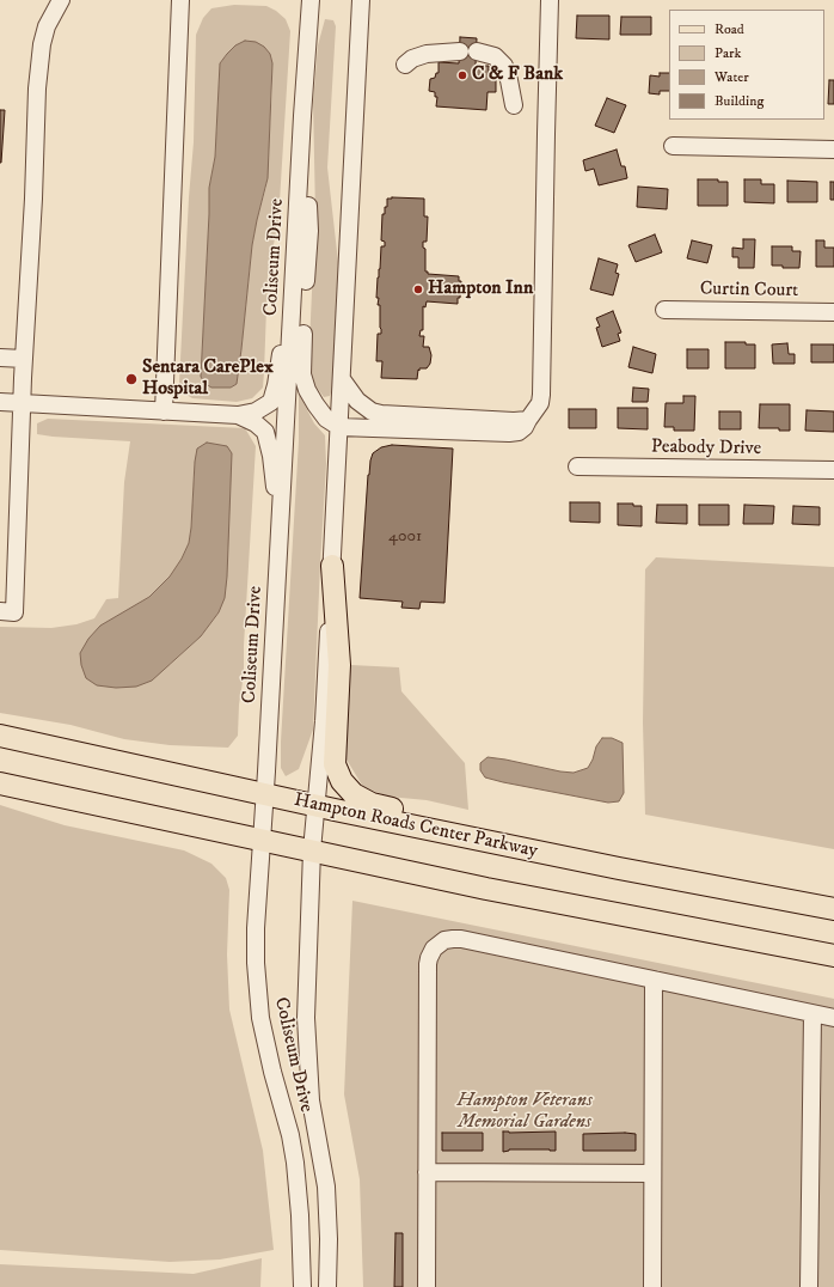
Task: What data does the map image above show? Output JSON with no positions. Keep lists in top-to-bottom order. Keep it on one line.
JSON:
{"streets":{"main road":["Hampton Roads Center Parkway"],"street":["Coliseum Drive","Curtin Court","Peabody Drive"]},"crossings":[["Coliseum Drive","Hampton Roads Center Parkway"]],"parks":["Hampton Veterans Memorial Gardens"],"places":["C & F Bank","Hampton Inn","Sentara CarePlex Hospital"],"house_numbers":["4001"],"legend":["Road","Park","Water","Building"]}
